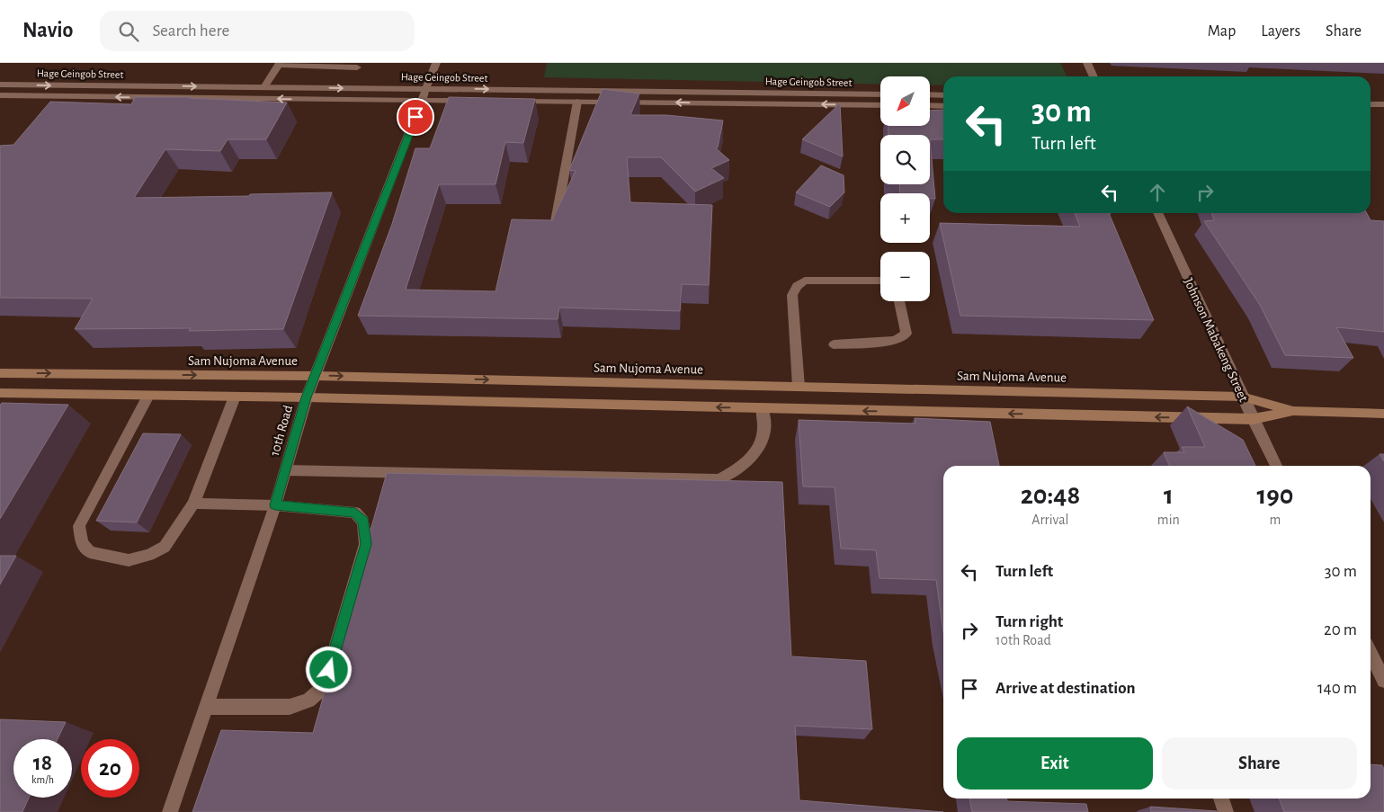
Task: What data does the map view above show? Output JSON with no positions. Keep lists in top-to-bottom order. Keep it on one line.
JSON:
{"streets":{"main road":["Sam Nujoma Avenue"],"street":["Hage Geingob Street","Johnson Mabakeng Street","10th Road"]},"crossings":[["Hage Geingob Street","10th Road"],["Johnson Mabakeng Street","Sam Nujoma Avenue"],["Sam Nujoma Avenue","10th Road"]],"north":"bottom left","page":{"header":"Navio","search":"Search here","nav":["Map","Layers","Share"],"map_buttons":["+","−"],"turn":["30 m","Turn left"],"eta":["20:48","Arrival","1","min","190","m"],"list":[{"name":"Turn left","value":"30 m"},{"name":"Turn right","note":"10th Road","value":"20 m"},{"name":"Arrive at destination","value":"140 m"}],"buttons":["Exit","Share"],"speed":"18 km/h","limit":"20"}}
